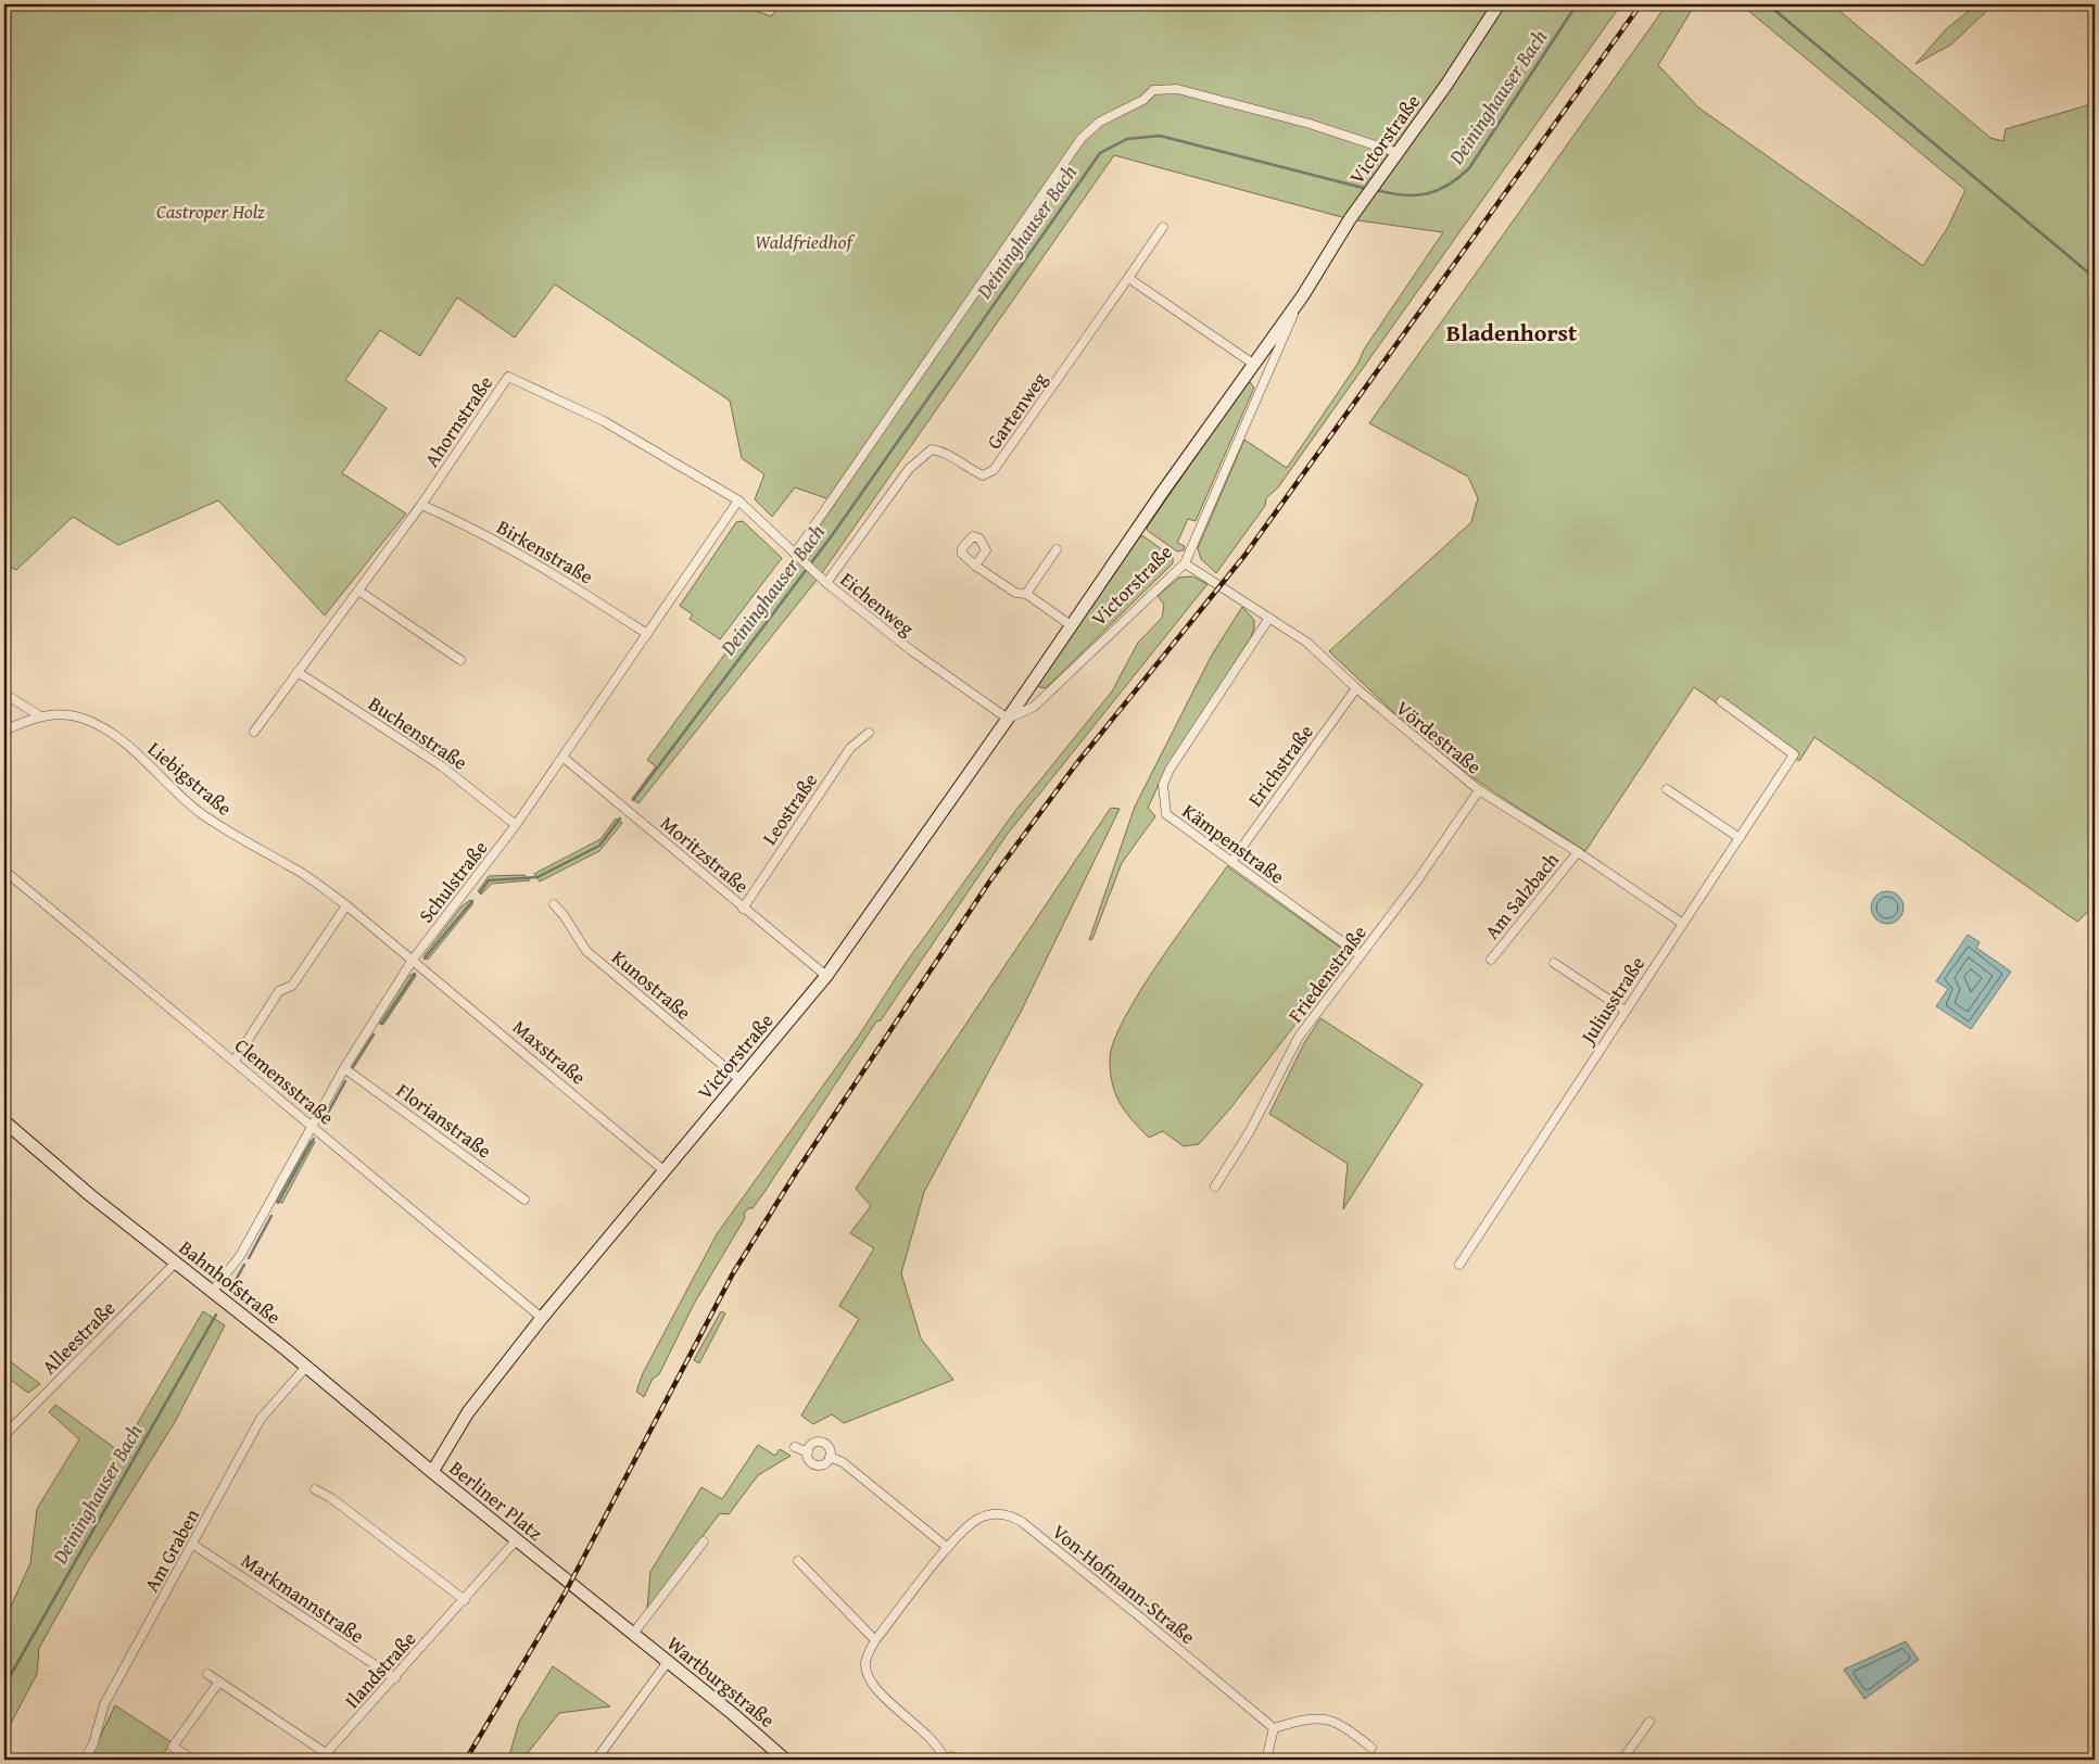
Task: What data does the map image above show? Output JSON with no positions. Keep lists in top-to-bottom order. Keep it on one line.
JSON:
{"streets":{"street":["Victorstraße","Gartenweg","Ahornstraße","Birkenstraße","Eichenweg","Buchenstraße","Vördestraße","Erichstraße","Liebigstraße","Leostraße","Kämpenstraße","Moritzstraße","Schulstraße","Am Salzbach","Friedenstraße","Kunostraße","Juliusstraße","Maxstraße","Clemensstraße","Florianstraße","Bahnhofstraße","Alleestraße","Berliner Platz","Am Graben","Von-Hofmann-Straße","Markmannstraße","Ilandstraße","Wartburgstraße"]},"crossings":[["Victorstraße","Eichenweg"],["Victorstraße","Vördestraße"],["Victorstraße","Moritzstraße"],["Victorstraße","Kunostraße"],["Victorstraße","Maxstraße"],["Victorstraße","Clemensstraße"],["Victorstraße","Berliner Platz"],["Gartenweg","Eichenweg"],["Ahornstraße","Birkenstraße"],["Ahornstraße","Eichenweg"],["Ahornstraße","Buchenstraße"],["Ahornstraße","Schulstraße"],["Birkenstraße","Schulstraße"],["Eichenweg","Schulstraße"],["Buchenstraße","Schulstraße"],["Vördestraße","Erichstraße"],["Vördestraße","Kämpenstraße"],["Vördestraße","Am Salzbach"],["Vördestraße","Friedenstraße"],["Vördestraße","Juliusstraße"],["Erichstraße","Kämpenstraße"],["Liebigstraße","Schulstraße"],["Liebigstraße","Maxstraße"],["Leostraße","Moritzstraße"],["Kämpenstraße","Friedenstraße"],["Moritzstraße","Schulstraße"],["Schulstraße","Maxstraße"],["Schulstraße","Clemensstraße"],["Schulstraße","Florianstraße"],["Schulstraße","Bahnhofstraße"],["Bahnhofstraße","Alleestraße"],["Bahnhofstraße","Berliner Platz"],["Bahnhofstraße","Am Graben"],["Berliner Platz","Ilandstraße"],["Berliner Platz","Wartburgstraße"],["Am Graben","Markmannstraße"],["Markmannstraße","Ilandstraße"]],"districts":["Bladenhorst"],"water":["Deininghauser Bach"],"parks":["Castroper Holz","Waldfriedhof"]}
